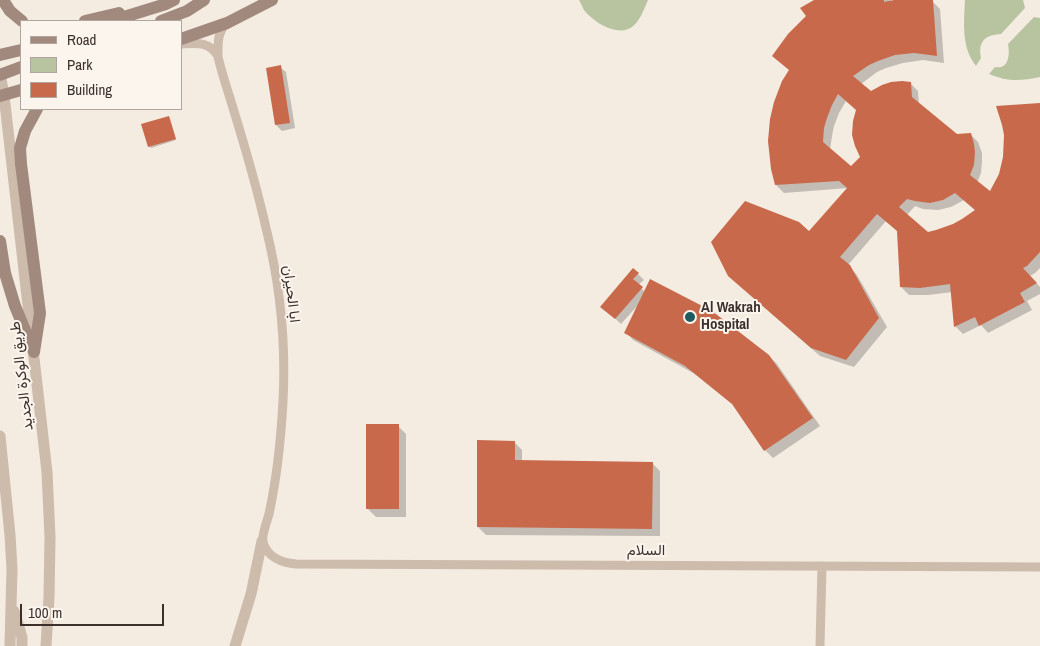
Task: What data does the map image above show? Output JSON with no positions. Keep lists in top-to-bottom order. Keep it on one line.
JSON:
{"streets":{"street":["ابا الحيران","طريق الوكرة الجديد","السلام"]},"crossings":[["ابا الحيران","السلام"]],"places":["Al Wakrah Hospital"],"legend":["Road","Park","Building"],"scale_bar":"100 m"}
